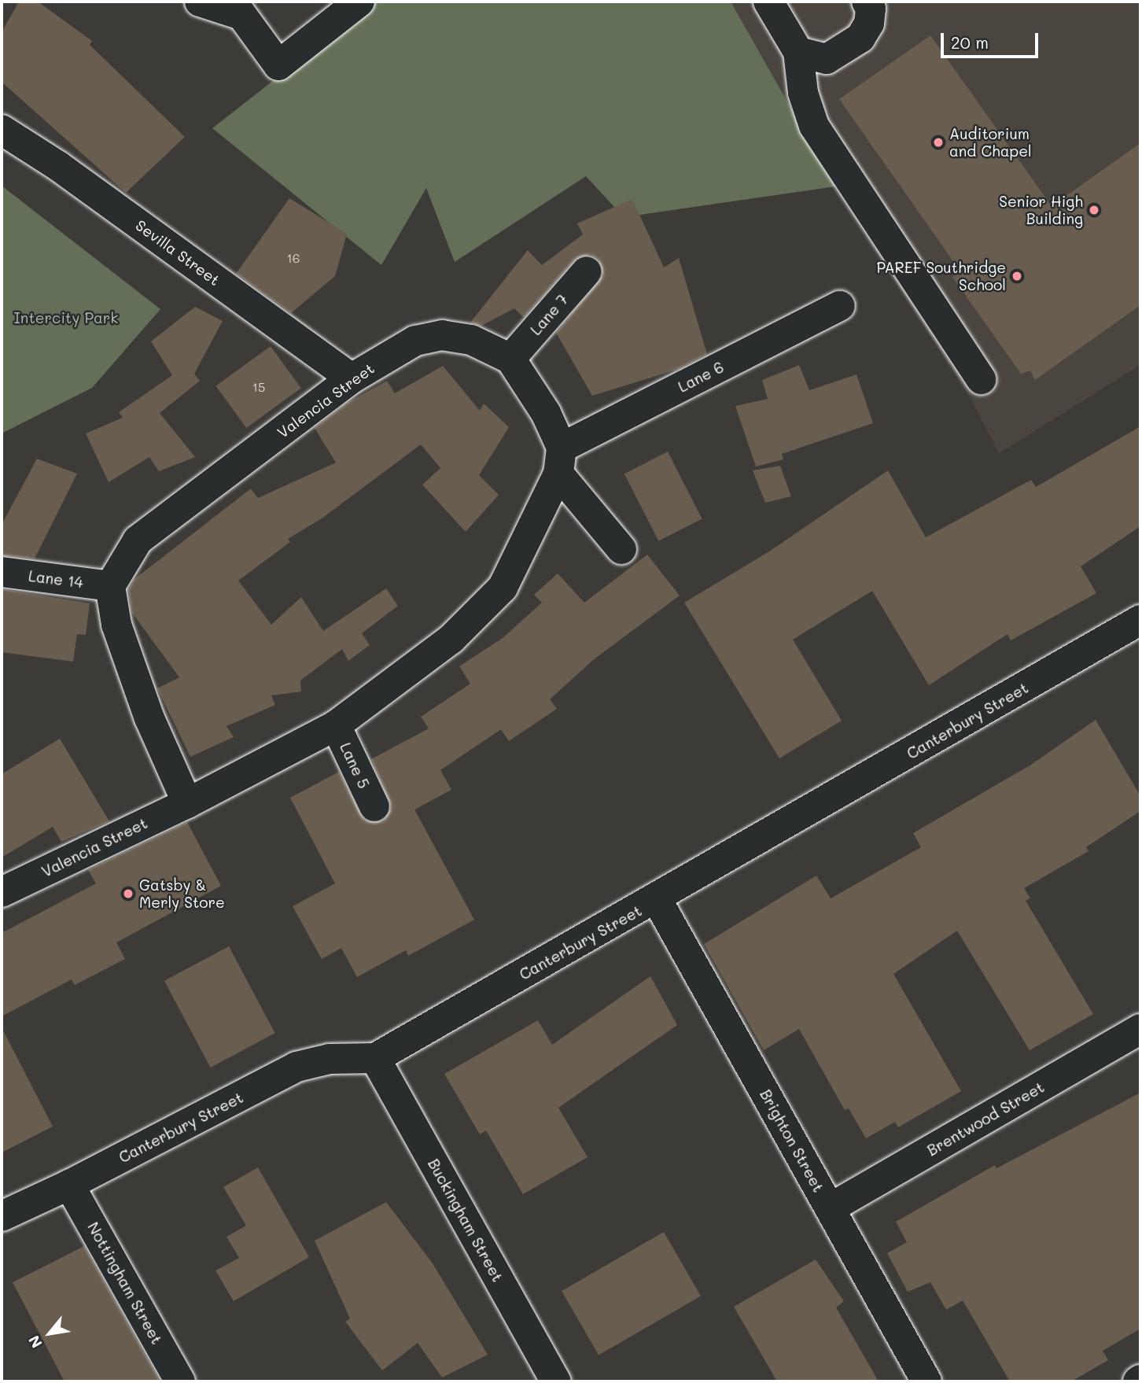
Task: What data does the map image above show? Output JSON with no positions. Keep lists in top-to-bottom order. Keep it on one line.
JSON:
{"streets":{"street":["Sevilla Street","Lane 7","Lane 6","Valencia Street","Lane 14","Canterbury Street","Lane 5","Brentwood Street","Brighton Street","Buckingham Street","Nottingham Street"]},"crossings":[["Sevilla Street","Valencia Street"],["Lane 7","Valencia Street"],["Lane 6","Valencia Street"],["Valencia Street","Lane 14"],["Valencia Street","Lane 5"],["Canterbury Street","Brighton Street"],["Canterbury Street","Buckingham Street"],["Canterbury Street","Nottingham Street"],["Brentwood Street","Brighton Street"]],"parks":["Intercity Park"],"places":["Auditorium and Chapel","Senior High Building","PAREF Southridge School","Gatsby & Merly Store"],"house_numbers":["16","15"],"scale_bar":"20 m","north":"bottom left"}
